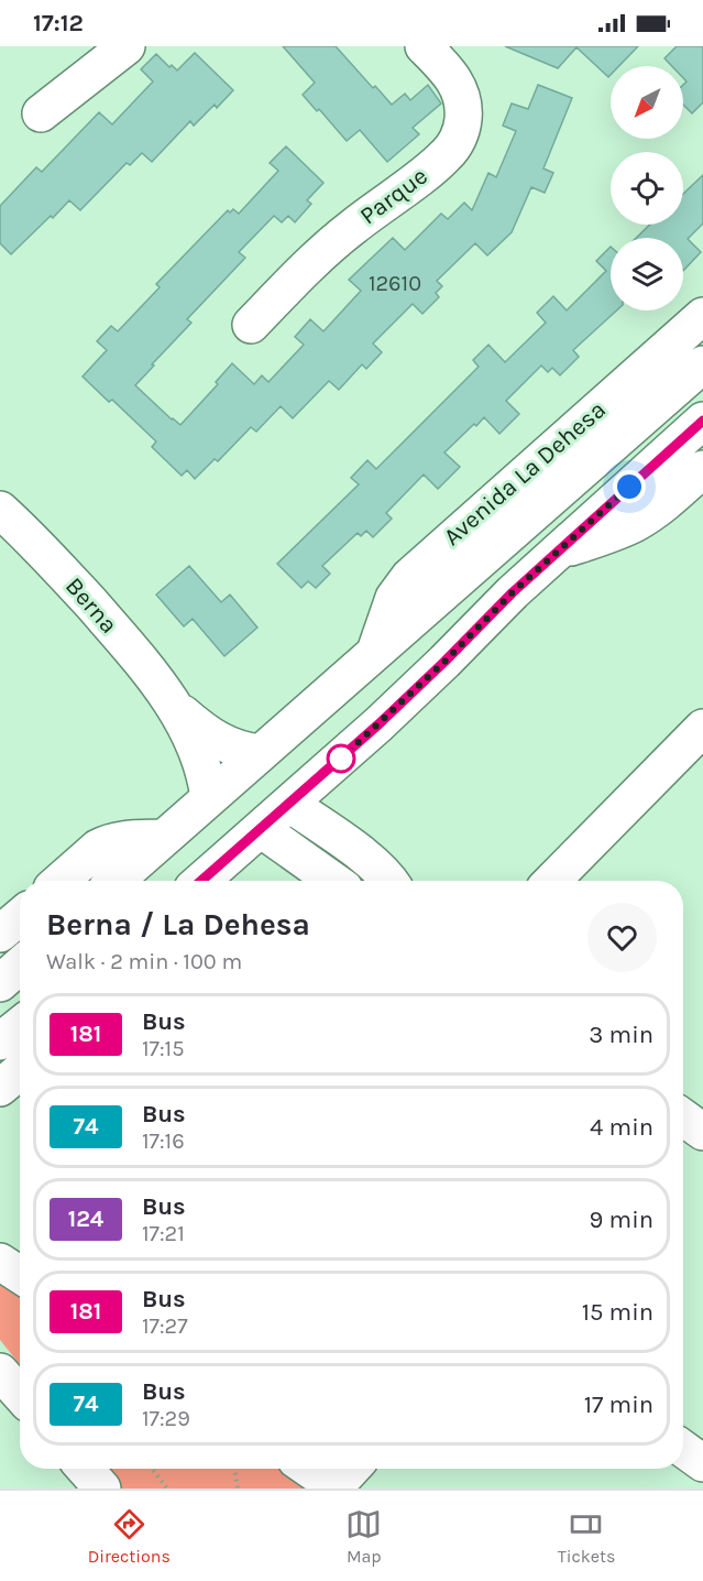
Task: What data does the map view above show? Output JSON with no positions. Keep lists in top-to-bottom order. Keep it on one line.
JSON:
{"streets":{"street":["Parque","Avenida La Dehesa","Berna"]},"crossings":[["Avenida La Dehesa","Berna"]],"lines":["bus line 181"],"house_numbers":["12610"],"north":"bottom left","page":{"status":"17:12","heading":["Berna / La Dehesa","Walk · 2 min · 100 m"],"list":[{"mark":"181","name":"Bus","note":"17:15","value":"3 min"},{"mark":"74","name":"Bus","note":"17:16","value":"4 min"},{"mark":"124","name":"Bus","note":"17:21","value":"9 min"},{"mark":"181","name":"Bus","note":"17:27","value":"15 min"},{"mark":"74","name":"Bus","note":"17:29","value":"17 min"}],"tabs":["Directions","Map","Tickets"]}}
